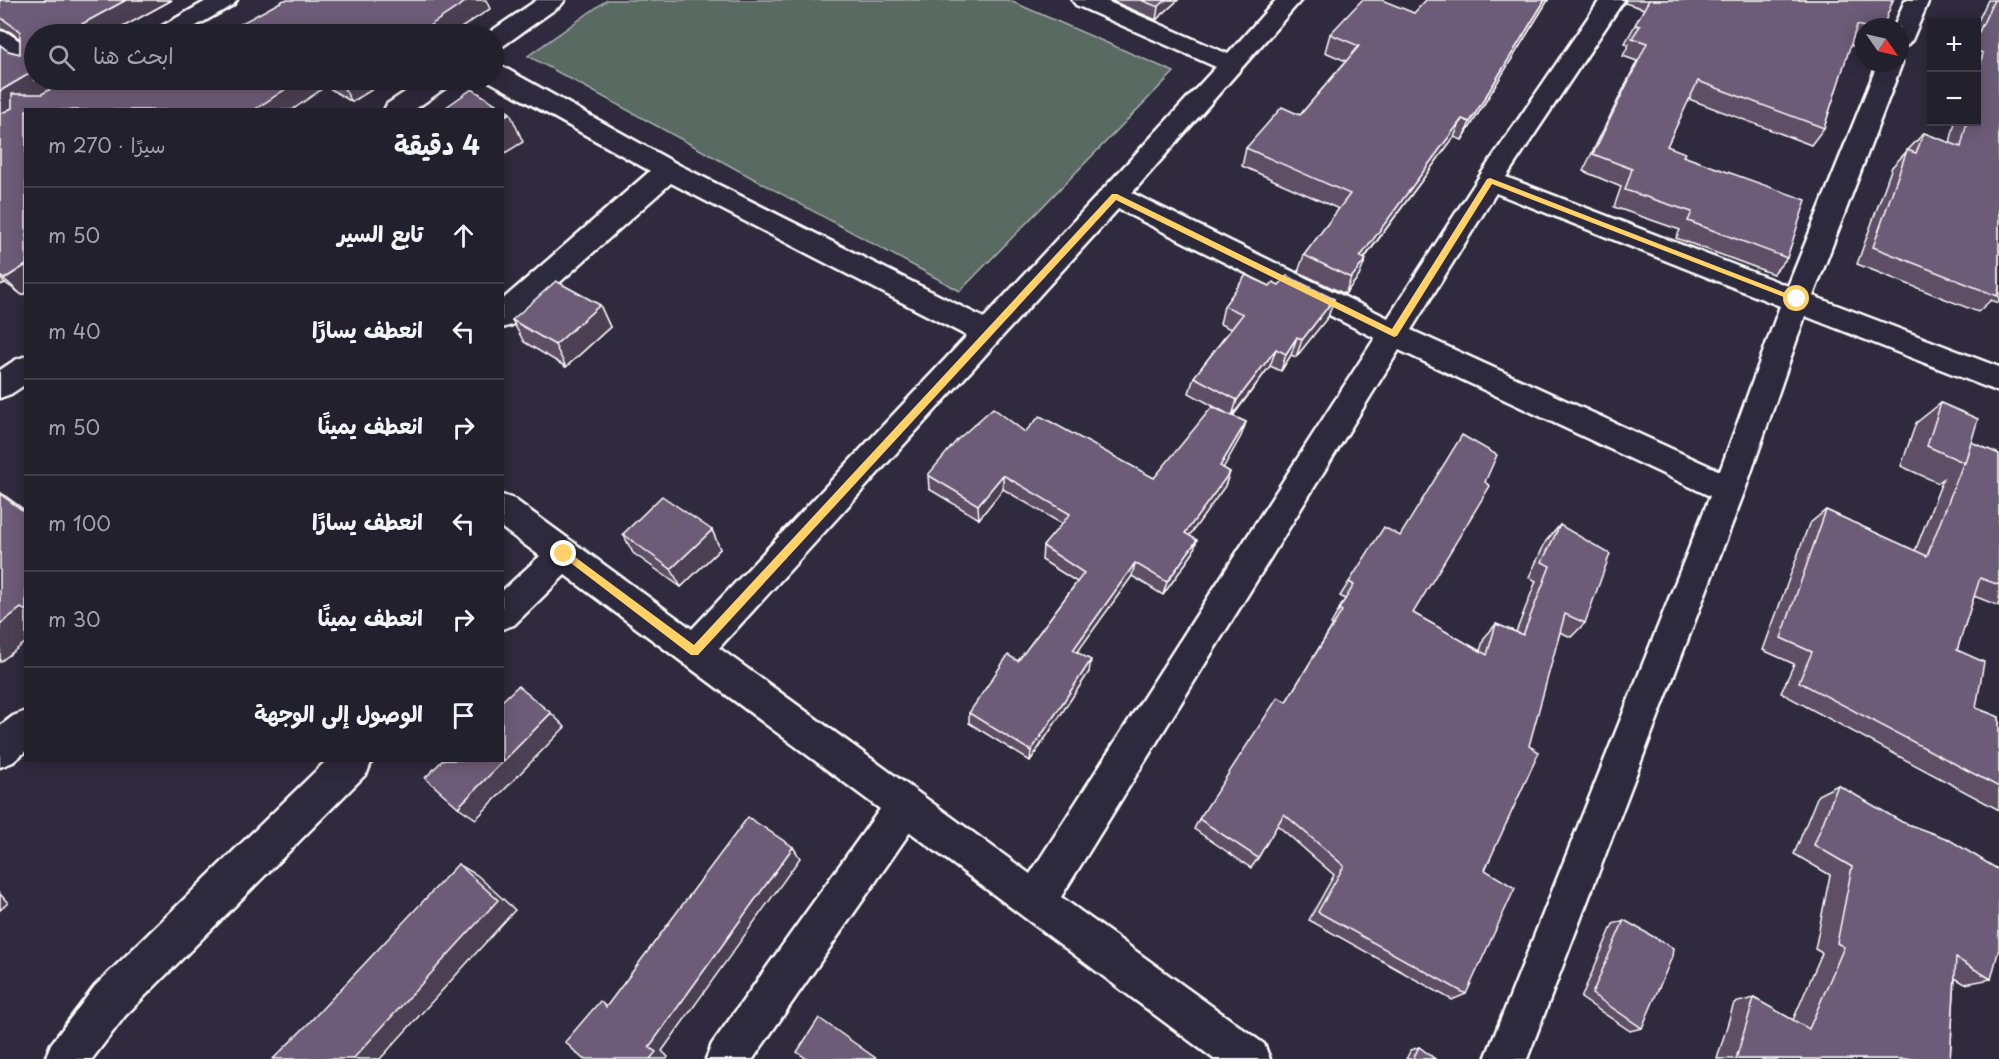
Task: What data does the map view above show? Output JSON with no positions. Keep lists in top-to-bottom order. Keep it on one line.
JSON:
{"north":"bottom right","page":{"map_buttons":["+","−"],"search":"ابحث هنا","heading":["4 دقيقة","سيرًا · 270 m"],"list":[["تابع السير","50 m"],["انعطف يسارًا","40 m"],["انعطف يمينًا","50 m"],["انعطف يسارًا","100 m"],["انعطف يمينًا","30 m"],"الوصول إلى الوجهة"]}}
